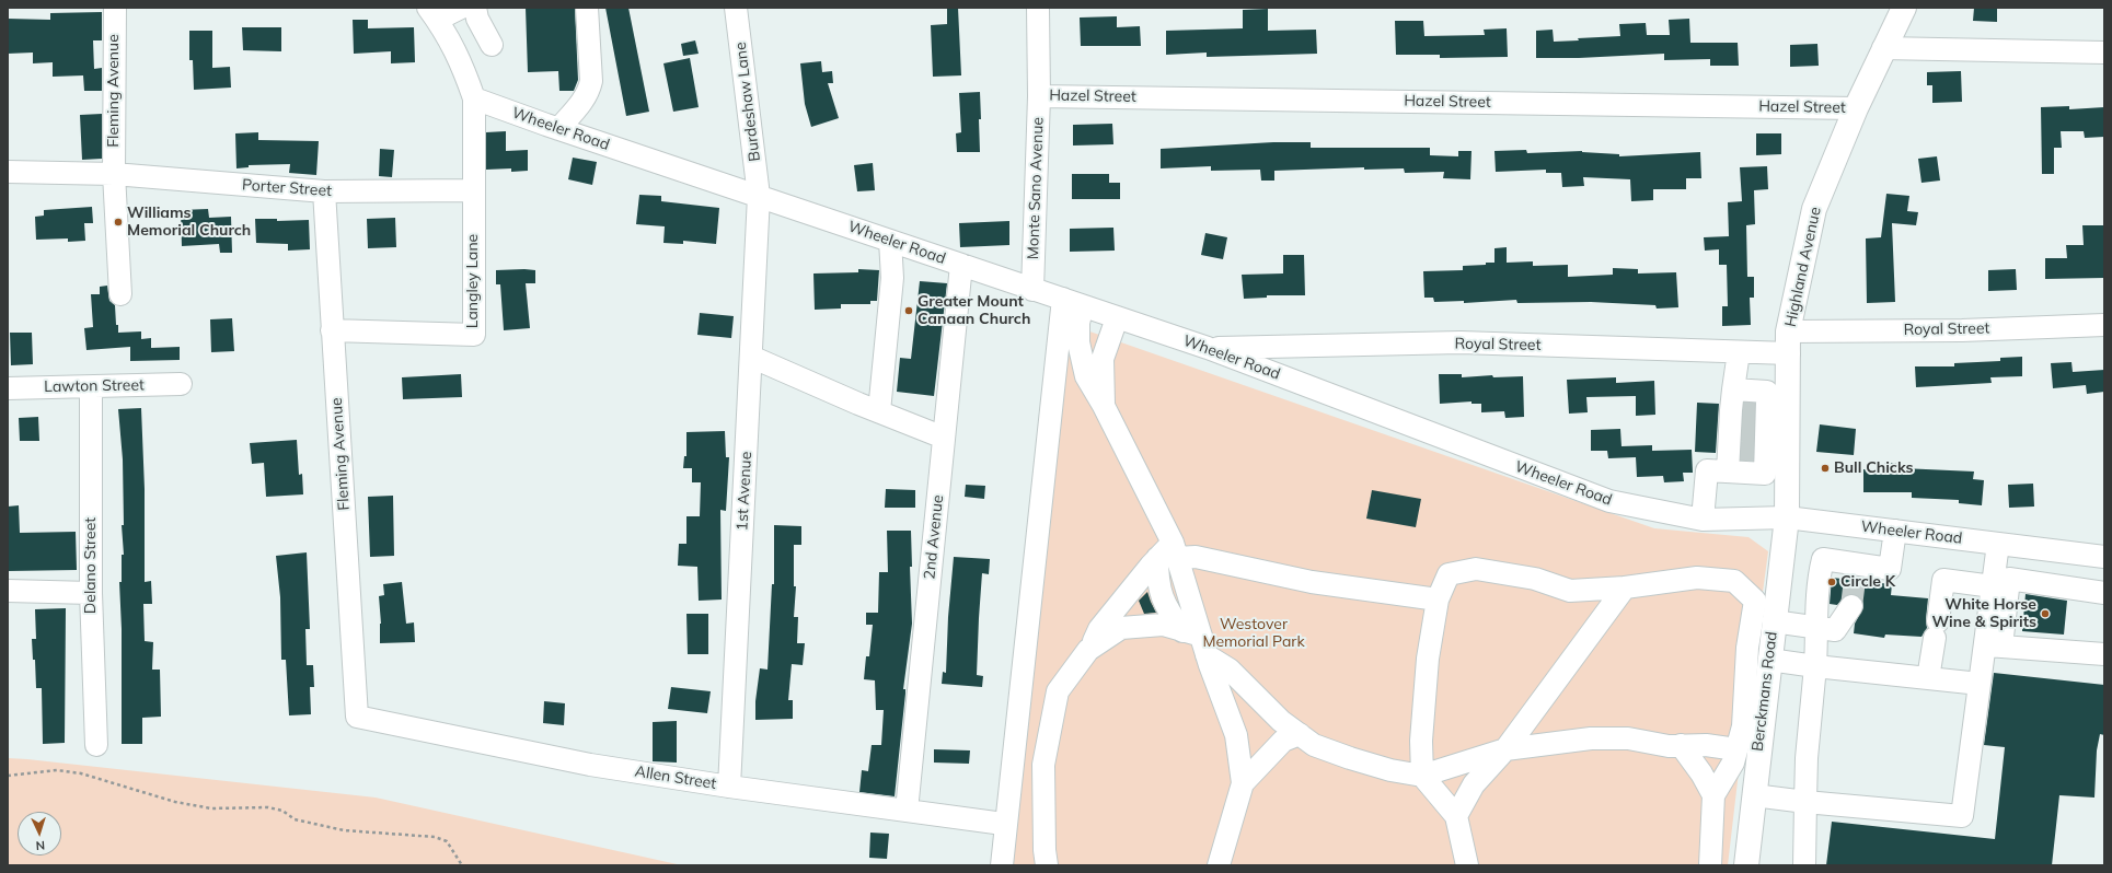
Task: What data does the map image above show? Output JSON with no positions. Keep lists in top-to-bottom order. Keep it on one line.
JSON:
{"streets":{"main road":["Highland Avenue","Berckmans Road"],"street":["Fleming Avenue","Hazel Street","Burdeshaw Lane","Wheeler Road","Porter Street","Monte Sano Avenue","Langley Lane","Royal Street","Lawton Street","1st Avenue","2nd Avenue","Delano Street","Allen Street"]},"crossings":[["Fleming Avenue","Porter Street"],["Fleming Avenue","Langley Lane"],["Fleming Avenue","Allen Street"],["Hazel Street","Monte Sano Avenue"],["Hazel Street","Highland Avenue"],["Burdeshaw Lane","Wheeler Road"],["Burdeshaw Lane","1st Avenue"],["Wheeler Road","Monte Sano Avenue"],["Wheeler Road","Highland Avenue"],["Wheeler Road","Royal Street"],["Wheeler Road","1st Avenue"],["Wheeler Road","2nd Avenue"],["Wheeler Road","Berckmans Road"],["Porter Street","Langley Lane"],["Highland Avenue","Royal Street"],["Highland Avenue","Berckmans Road"],["Lawton Street","Delano Street"],["1st Avenue","Allen Street"],["2nd Avenue","Allen Street"]],"parks":["Westover Memorial Park"],"places":["Williams Memorial Church","Greater Mount Canaan Church","Bull Chicks","Circle K","White Horse Wine & Spirits"],"north":"bottom"}
